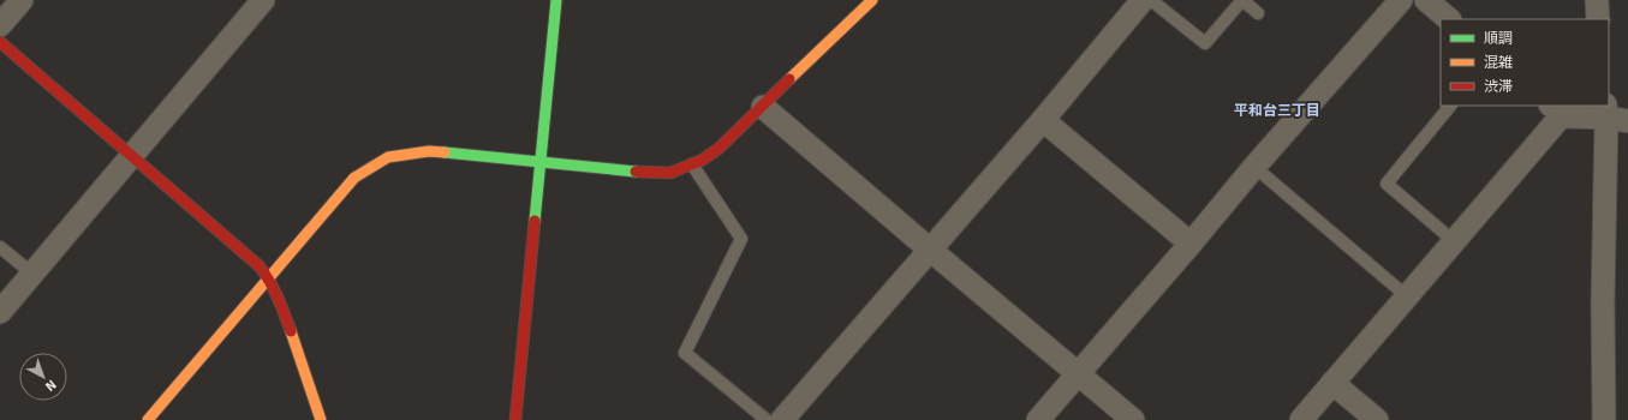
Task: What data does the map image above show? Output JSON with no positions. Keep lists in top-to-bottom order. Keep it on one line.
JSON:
{"districts":["平和台三丁目"],"legend":["順調","混雑","渋滞"],"north":"bottom right"}
